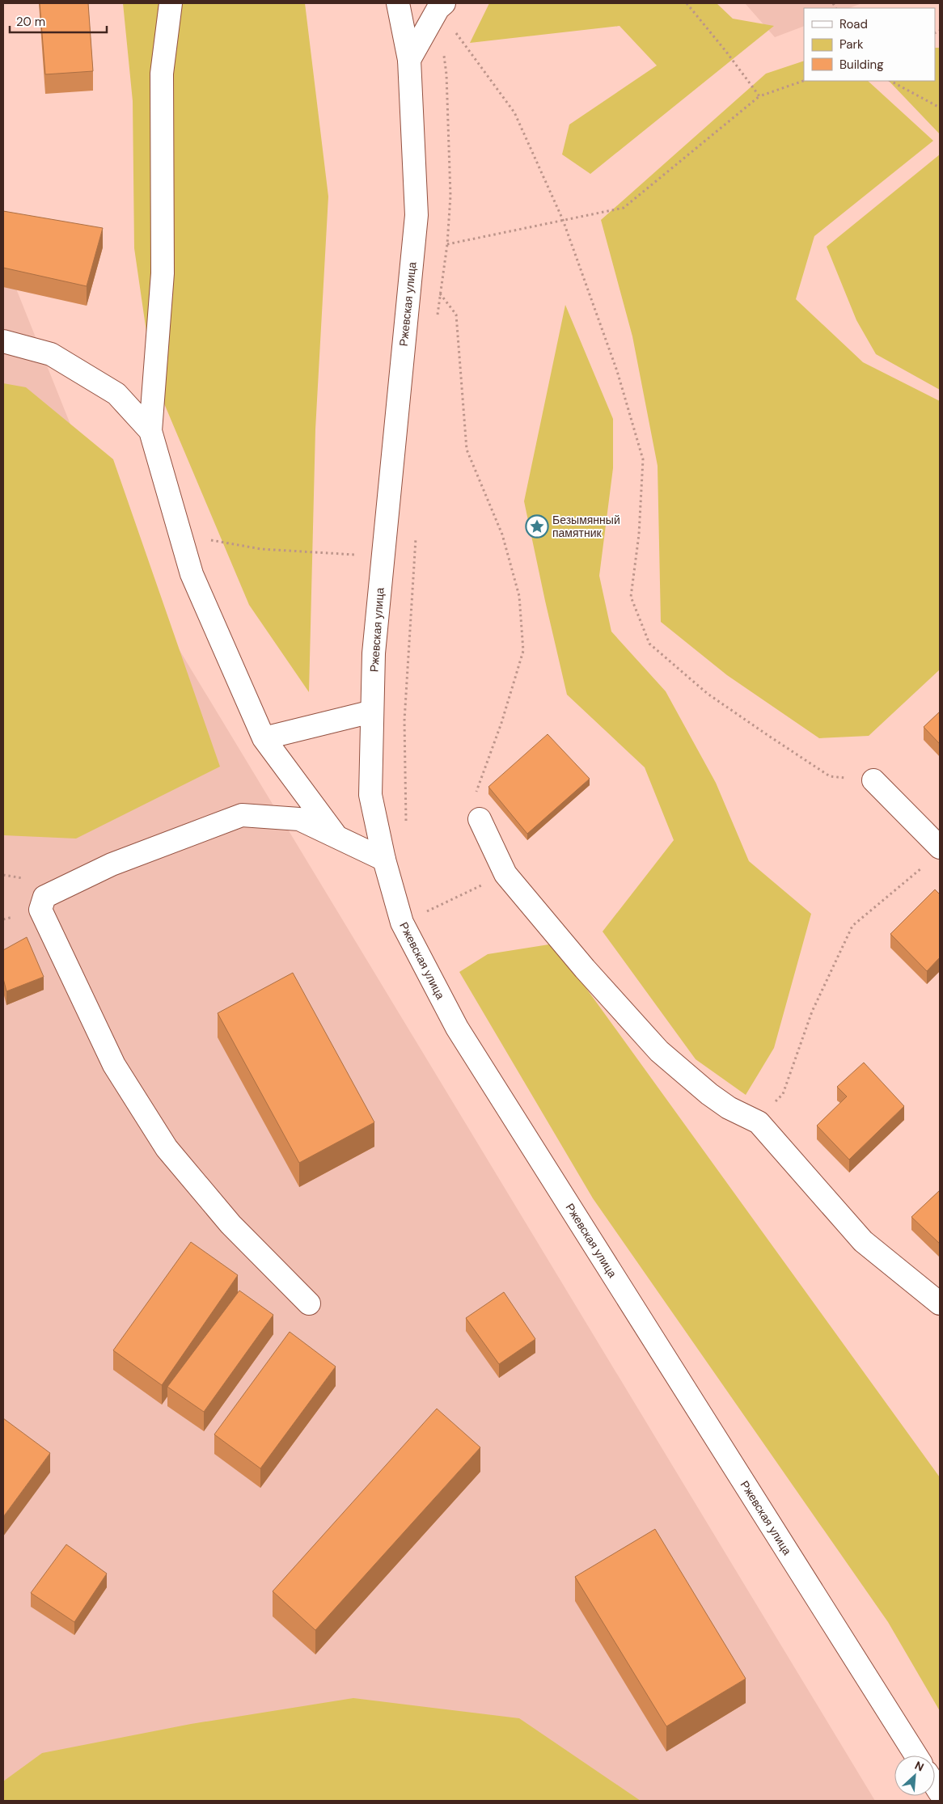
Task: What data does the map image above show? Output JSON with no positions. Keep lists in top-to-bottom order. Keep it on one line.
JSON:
{"streets":{"street":["Ржевская улица"]},"places":{"place":["Безымянный памятник"]},"legend":["Road","Park","Building"],"scale_bar":"20 m","north":"top right"}
